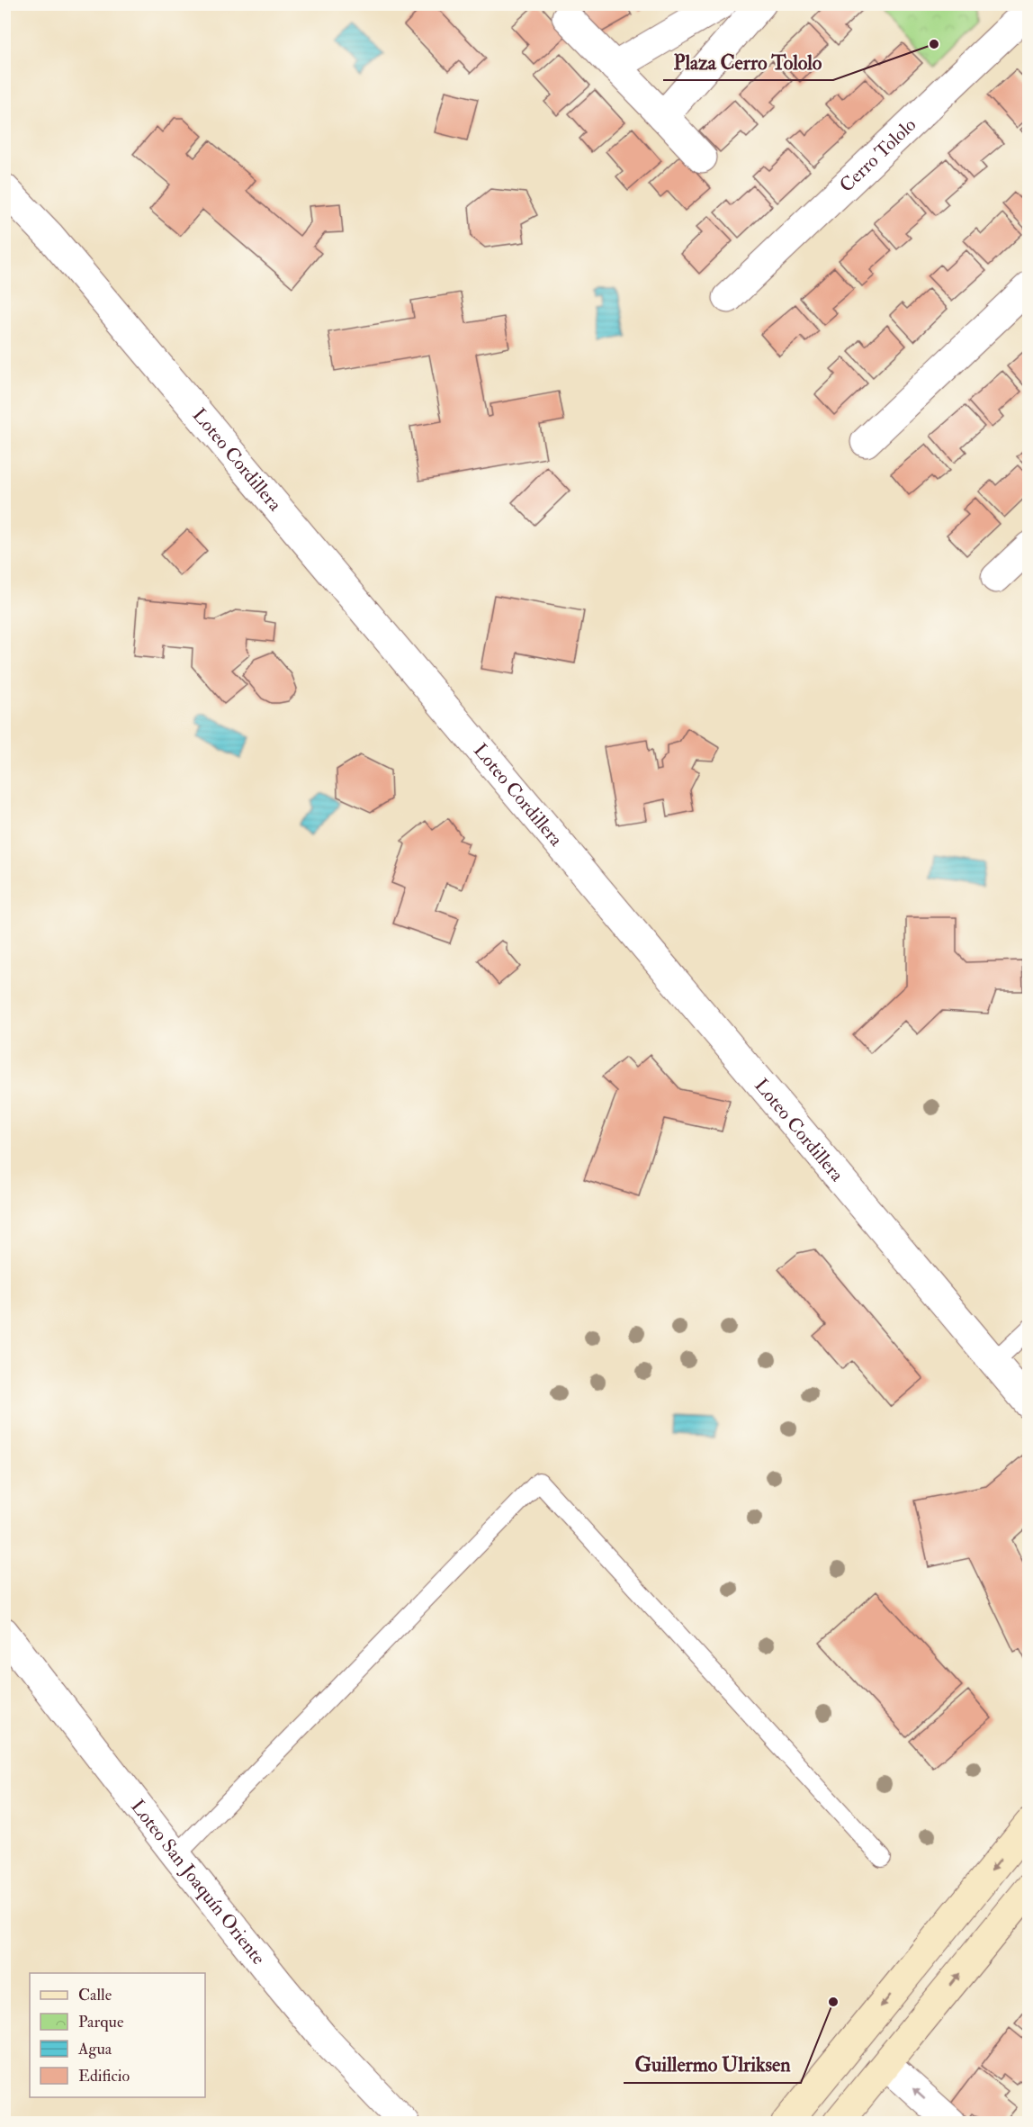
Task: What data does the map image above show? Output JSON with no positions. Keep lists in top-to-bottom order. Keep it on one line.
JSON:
{"streets":{"street":["Cerro Tololo","Loteo Cordillera","Loteo San Joaquín Oriente"]},"places":["Plaza Cerro Tololo","Guillermo Ulriksen"],"legend":["Calle","Parque","Agua","Edificio"]}
